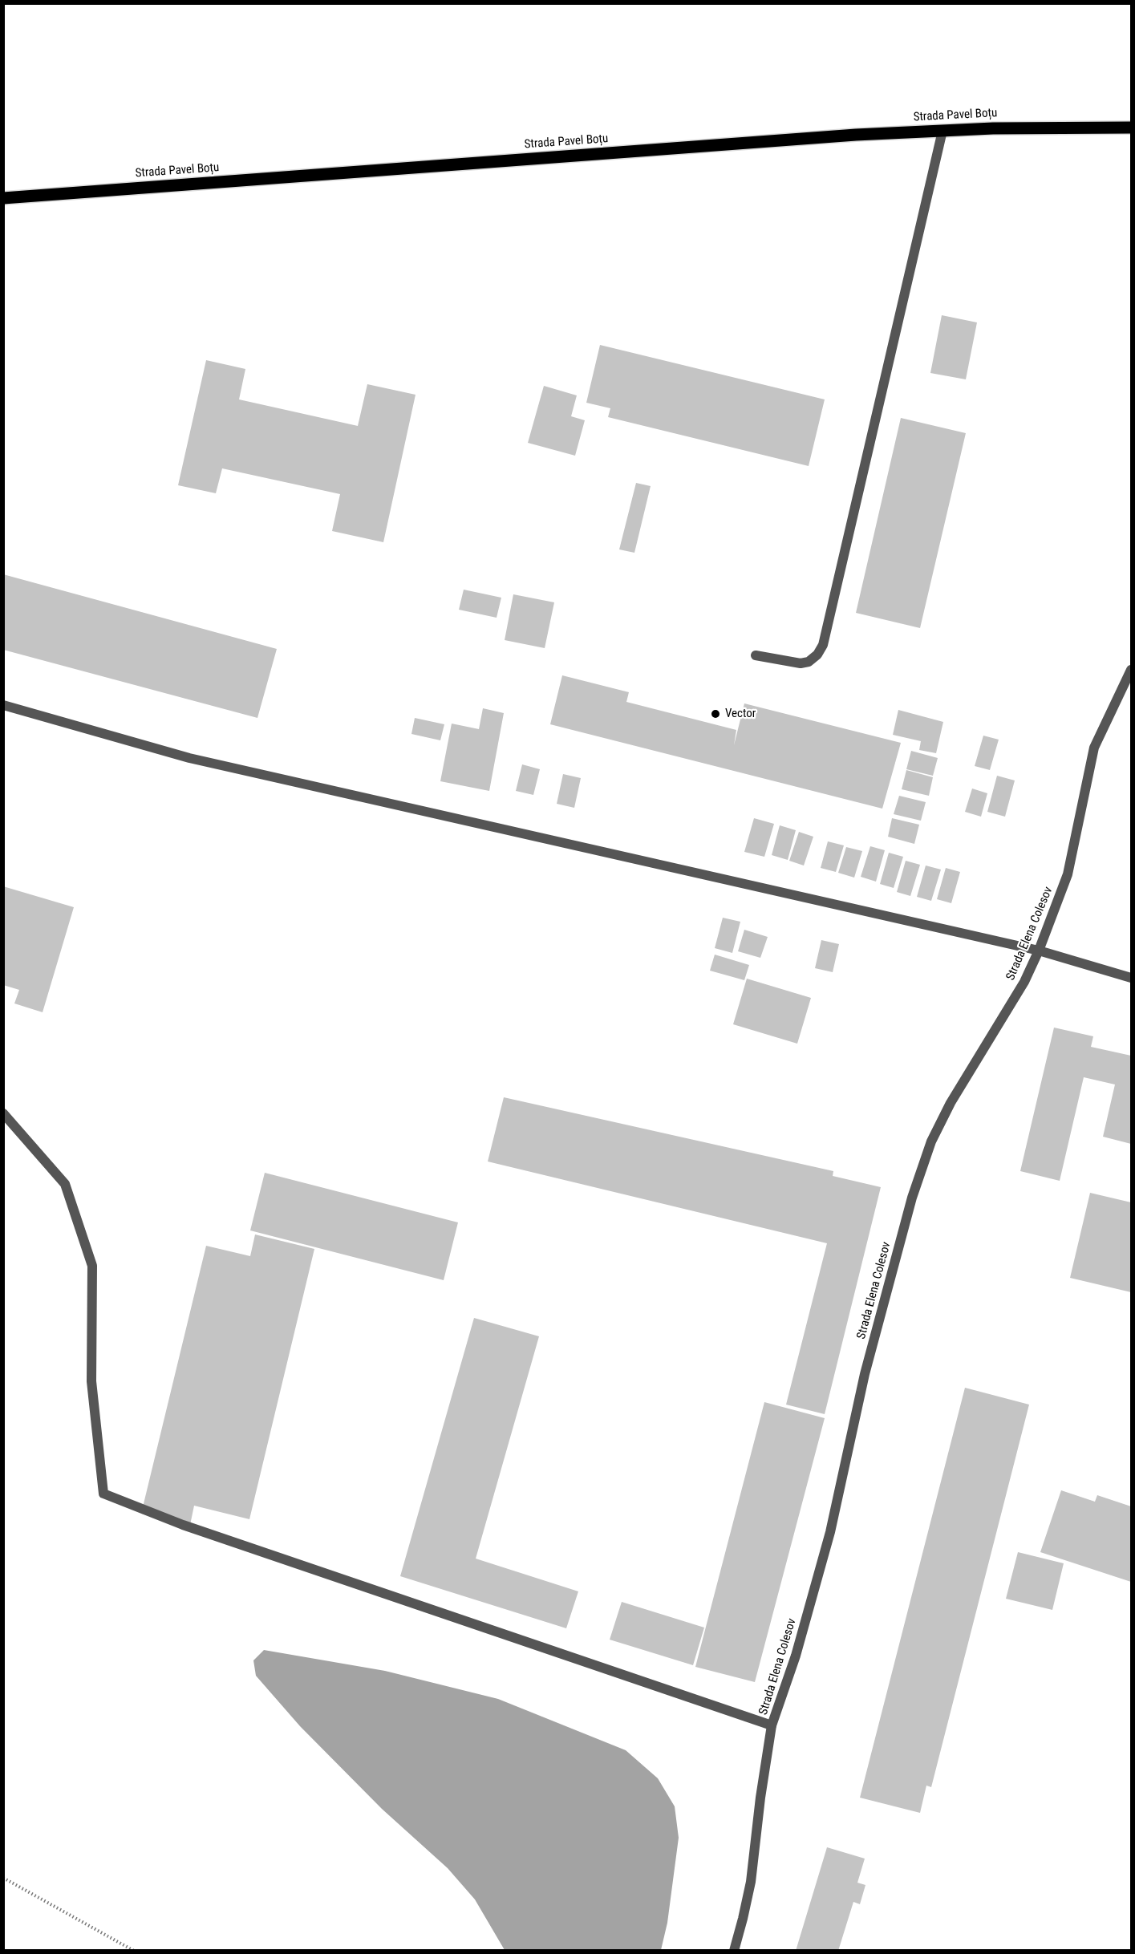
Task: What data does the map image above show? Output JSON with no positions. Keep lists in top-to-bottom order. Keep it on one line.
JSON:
{"streets":{"main road":["Strada Pavel Boțu"],"street":["Strada Elena Colesov"]},"places":["Vector"]}
